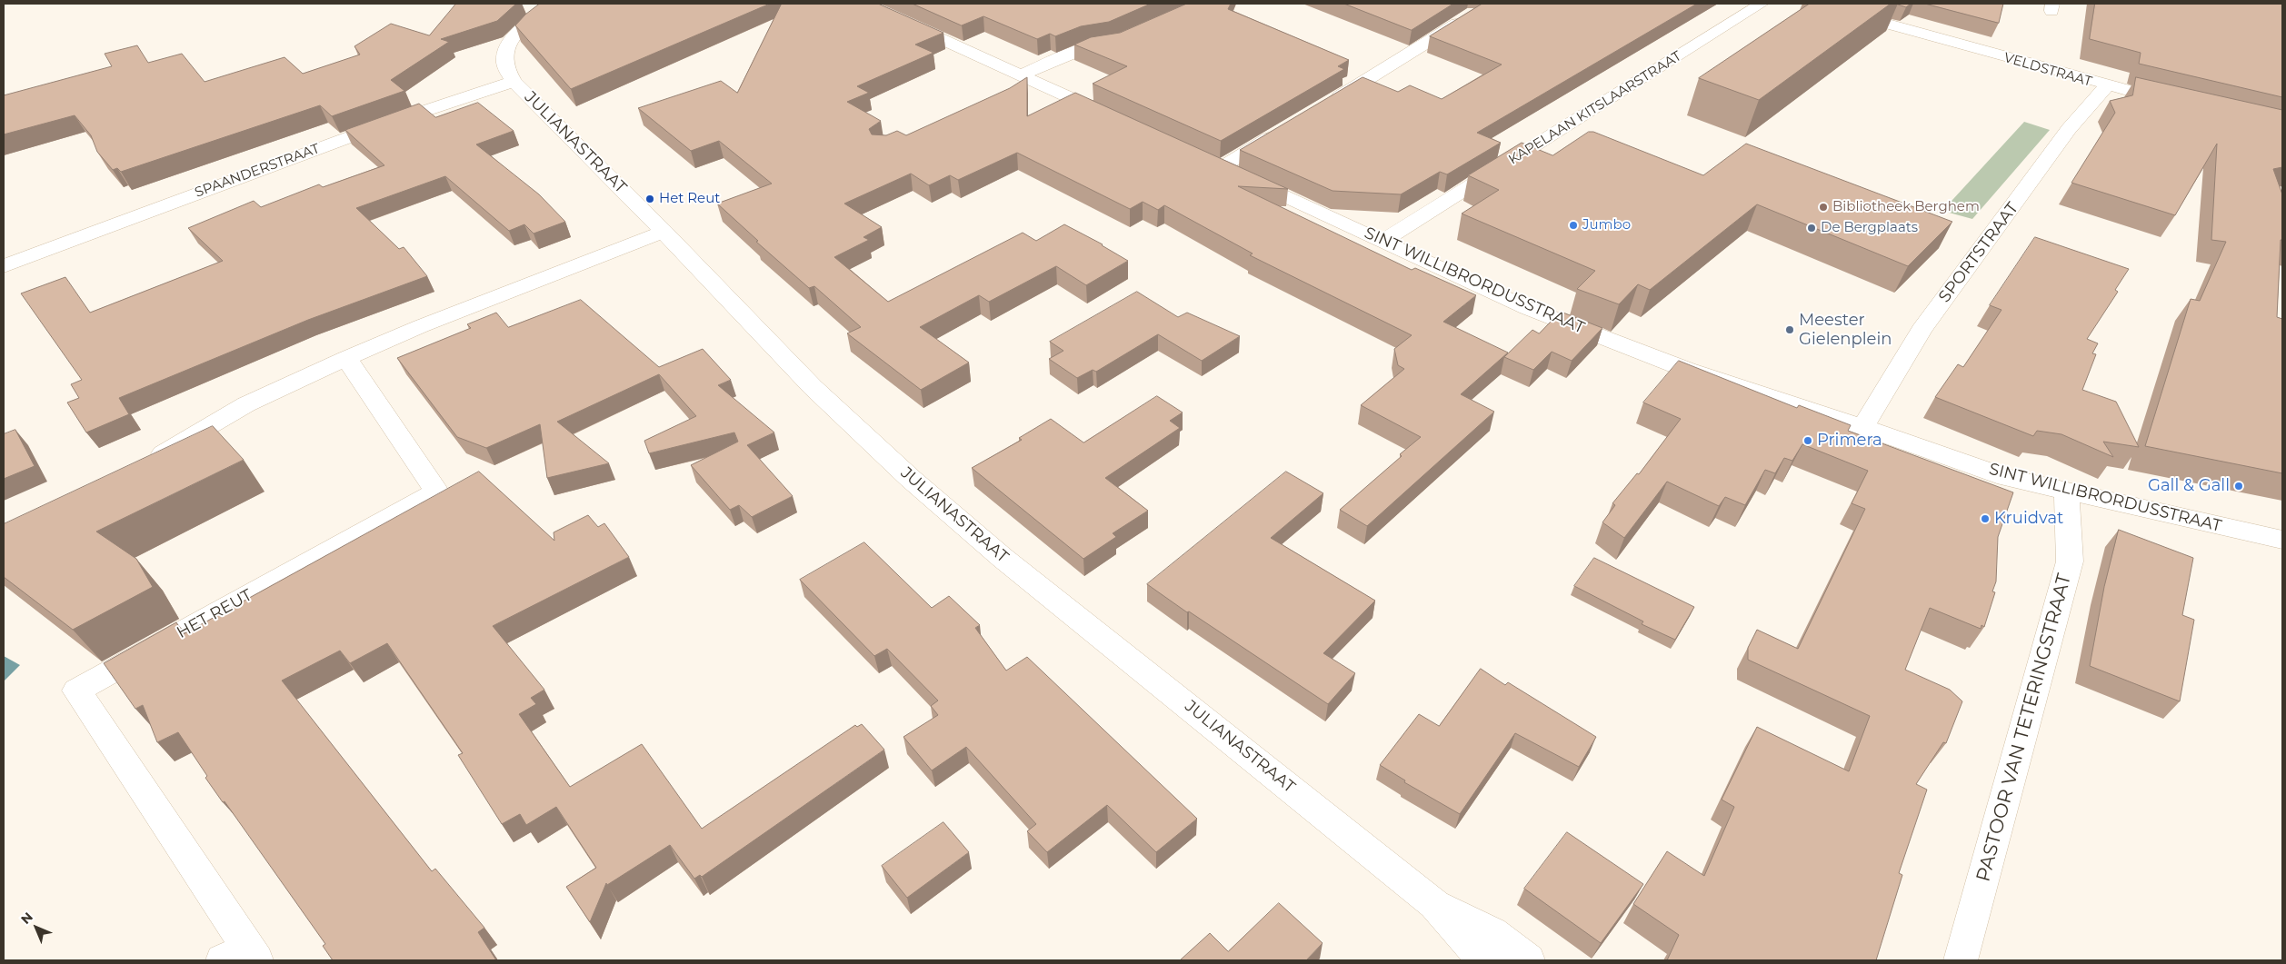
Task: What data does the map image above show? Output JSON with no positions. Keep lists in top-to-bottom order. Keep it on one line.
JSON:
{"streets":{"street":["VELDSTRAAT","KAPELAAN KITSLAARSTRAAT","JULIANASTRAAT","SPAANDERSTRAAT","SPORTSTRAAT","SINT WILLIBRORDUSSTRAAT","HET REUT","PASTOOR VAN TETERINGSTRAAT"]},"crossings":[["VELDSTRAAT","SPORTSTRAAT"],["KAPELAAN KITSLAARSTRAAT","SINT WILLIBRORDUSSTRAAT"],["JULIANASTRAAT","SPAANDERSTRAAT"],["SPORTSTRAAT","SINT WILLIBRORDUSSTRAAT"],["SINT WILLIBRORDUSSTRAAT","PASTOOR VAN TETERINGSTRAAT"]],"places":["Het Reut","Bibliotheek Berghem","Jumbo","De Bergplaats","Meester Gielenplein","Primera","Gall & Gall","Kruidvat"],"north":"top left"}
